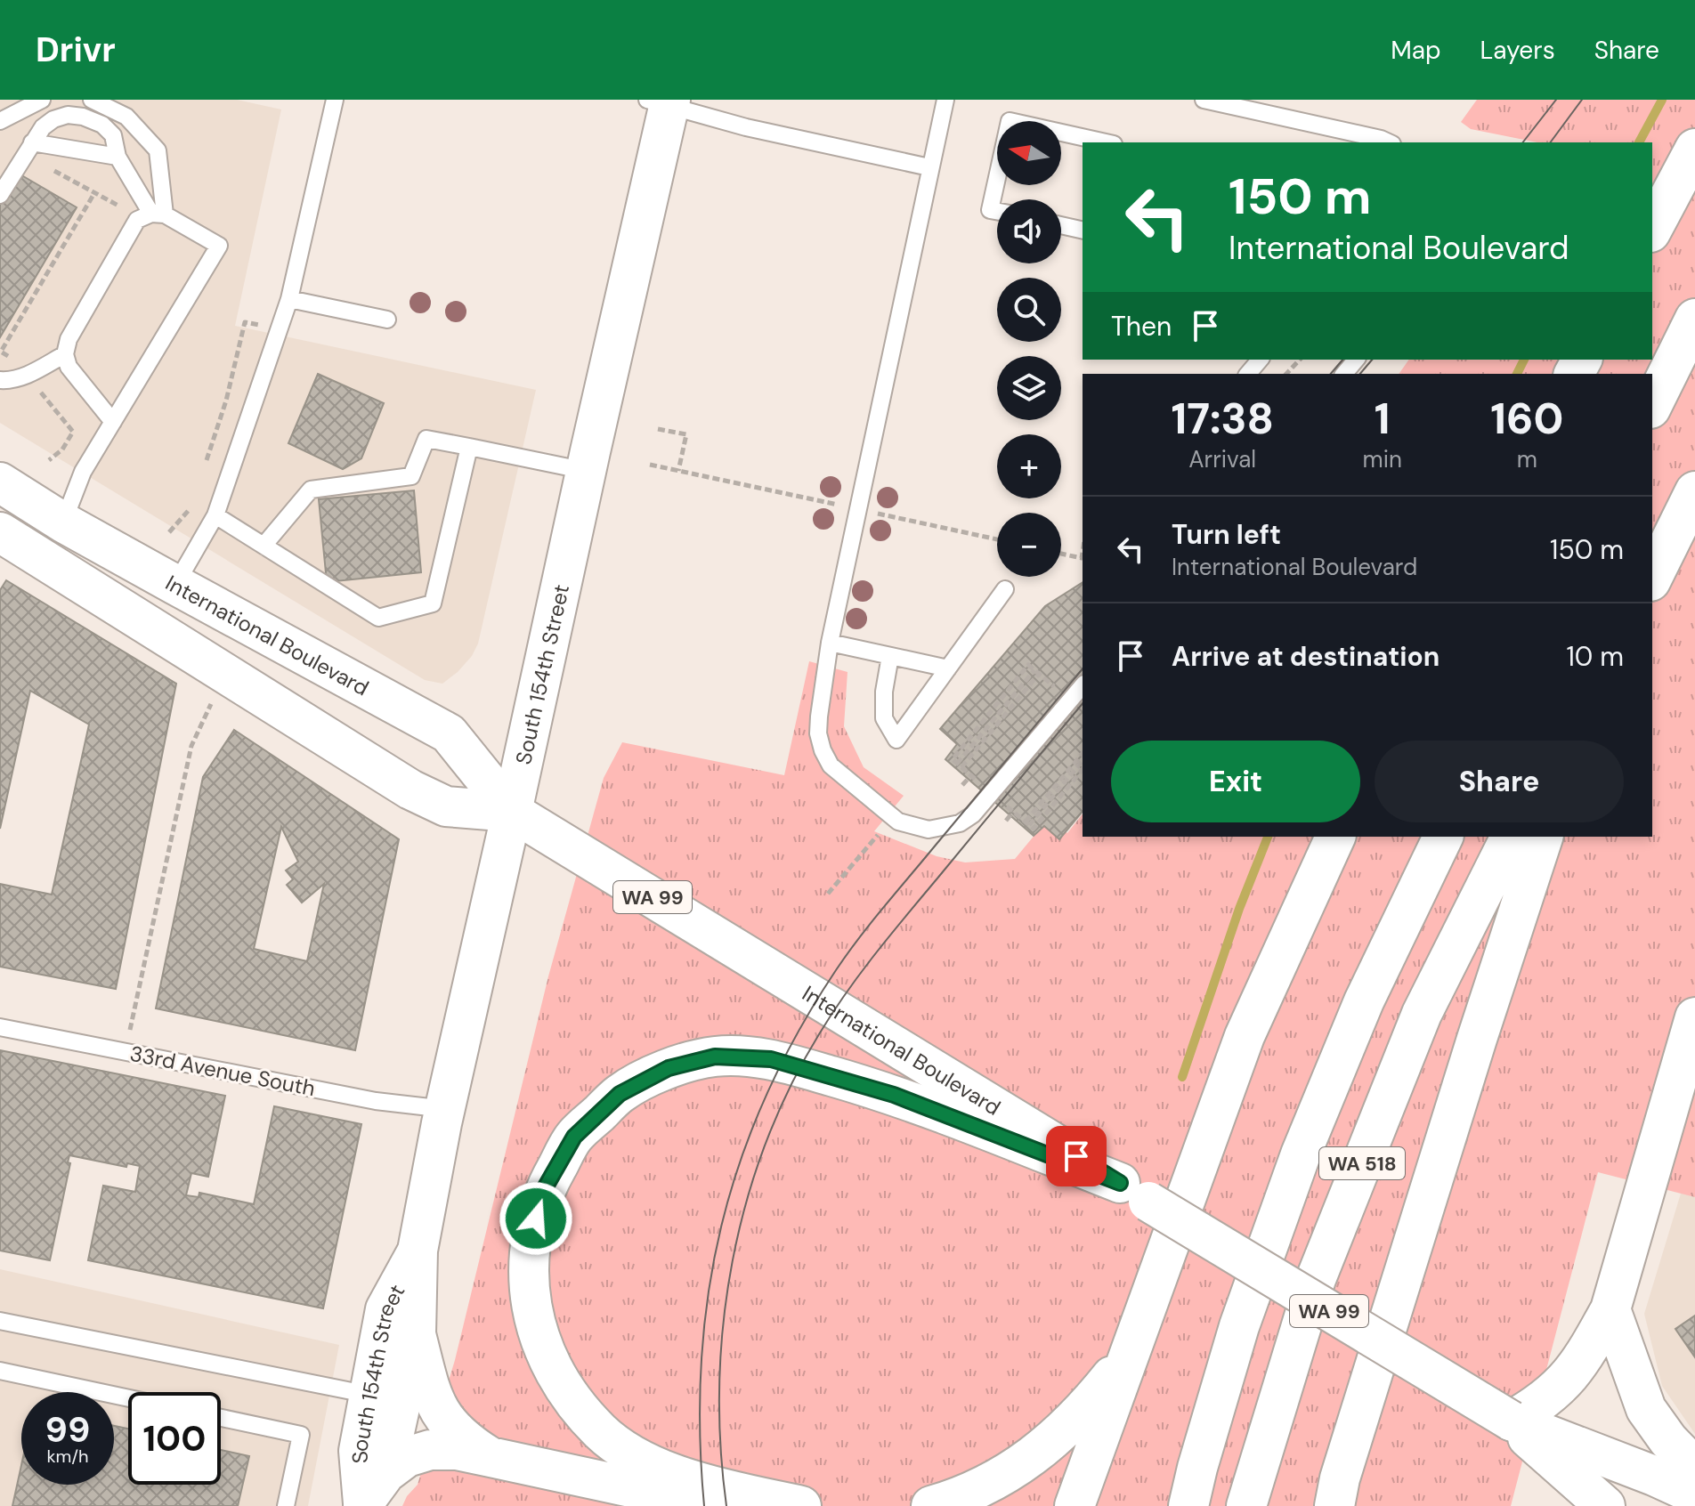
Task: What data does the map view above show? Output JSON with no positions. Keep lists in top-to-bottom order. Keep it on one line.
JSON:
{"streets":{"main road":["International Boulevard","South 154th Street","WA 99","WA 518"],"lane":["33rd Avenue South"]},"crossings":[["International Boulevard","South 154th Street"],["South 154th Street","33rd Avenue South"]],"north":"left","page":{"header":"Drivr","nav":["Map","Layers","Share"],"map_buttons":["+","−"],"turn":["150 m","International Boulevard"],"then":"Then","eta":["17:38","Arrival","1","min","160","m"],"list":[{"name":"Turn left","note":"International Boulevard","value":"150 m"},{"name":"Arrive at destination","value":"10 m"}],"buttons":["Exit","Share"],"speed":"99 km/h","limit":"100"}}
